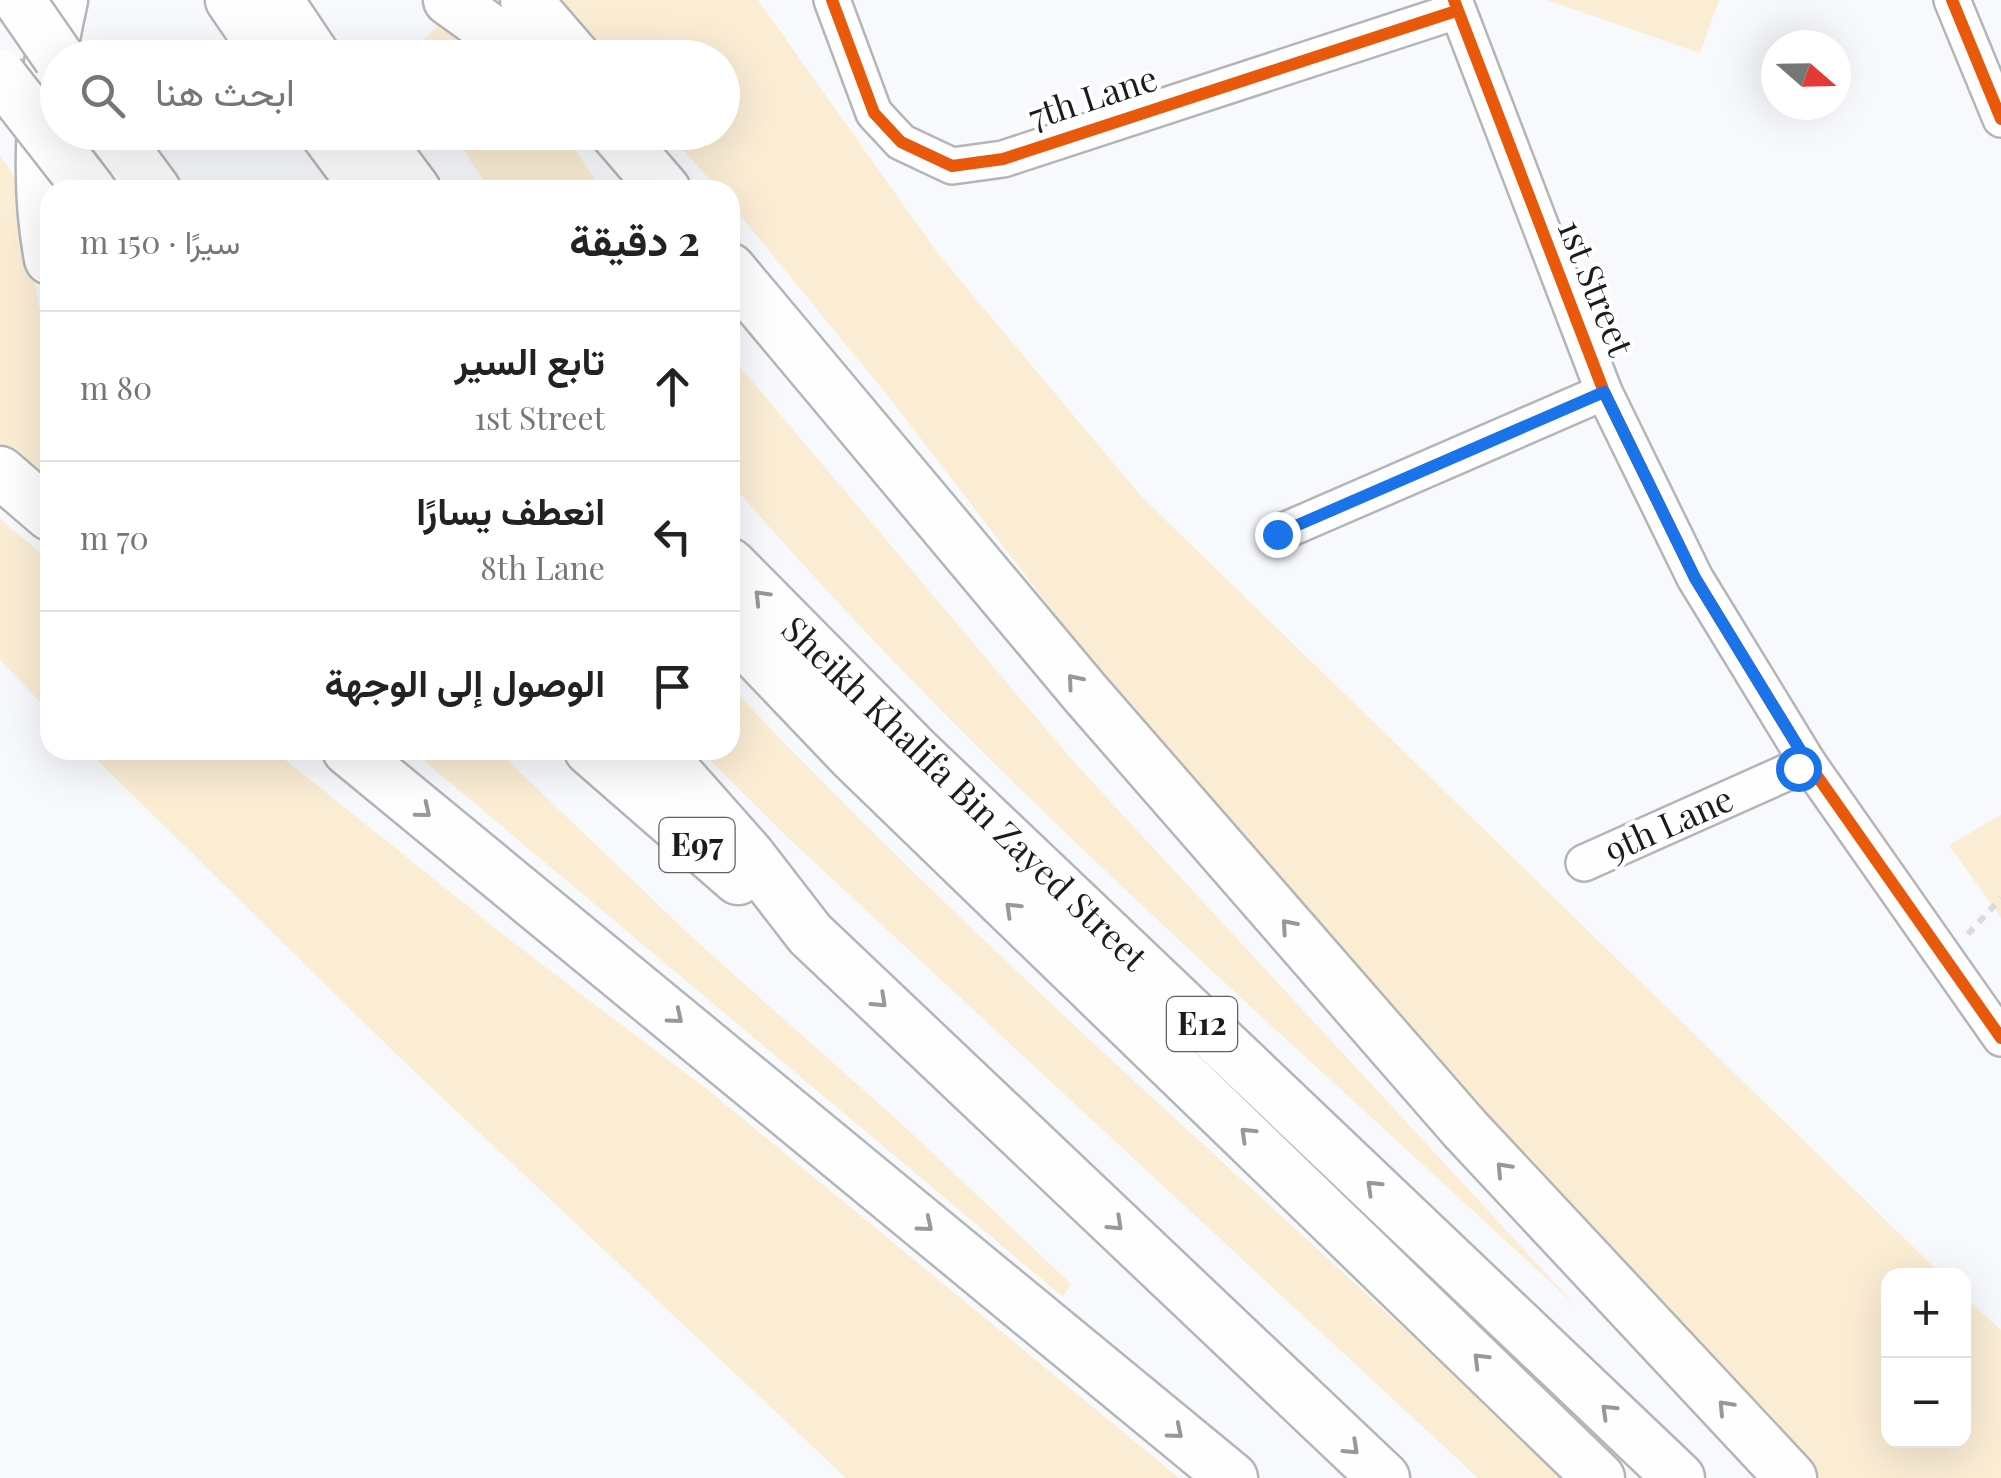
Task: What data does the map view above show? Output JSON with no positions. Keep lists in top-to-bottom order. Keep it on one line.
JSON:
{"streets":{"highway":["Sheikh Khalifa Bin Zayed Street","E97","E12"],"street":["7th Lane","1st Street","9th Lane"]},"crossings":[["7th Lane","1st Street"],["1st Street","9th Lane"]],"north":"right","page":{"search":"ابحث هنا","heading":["2 دقيقة","سيرًا · 150 m"],"list":[["تابع السير","1st Street","80 m"],["انعطف يسارًا","8th Lane","70 m"],"الوصول إلى الوجهة"],"map_buttons":["+","−"]}}
